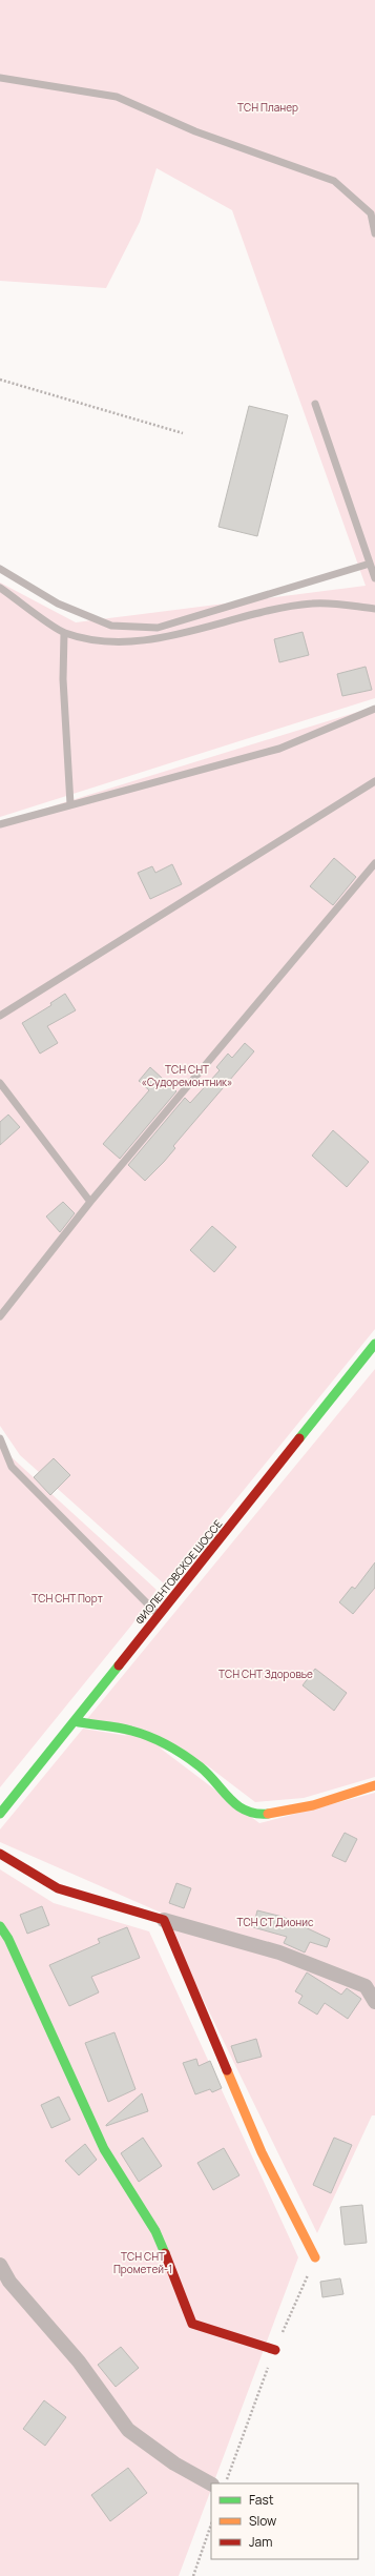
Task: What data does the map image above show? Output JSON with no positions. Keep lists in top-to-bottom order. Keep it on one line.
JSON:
{"streets":{"street":["ФИОЛЕНТОВСКОЕ ШОССЕ"]},"parks":["ТСН Планер","ТСН СНТ «Судоремонтник»","ТСН СНТ Порт","ТСН СНТ Здоровье","ТСН СТ Дионис","ТСН СНТ Прометей-1"],"legend":["Fast","Slow","Jam"]}
